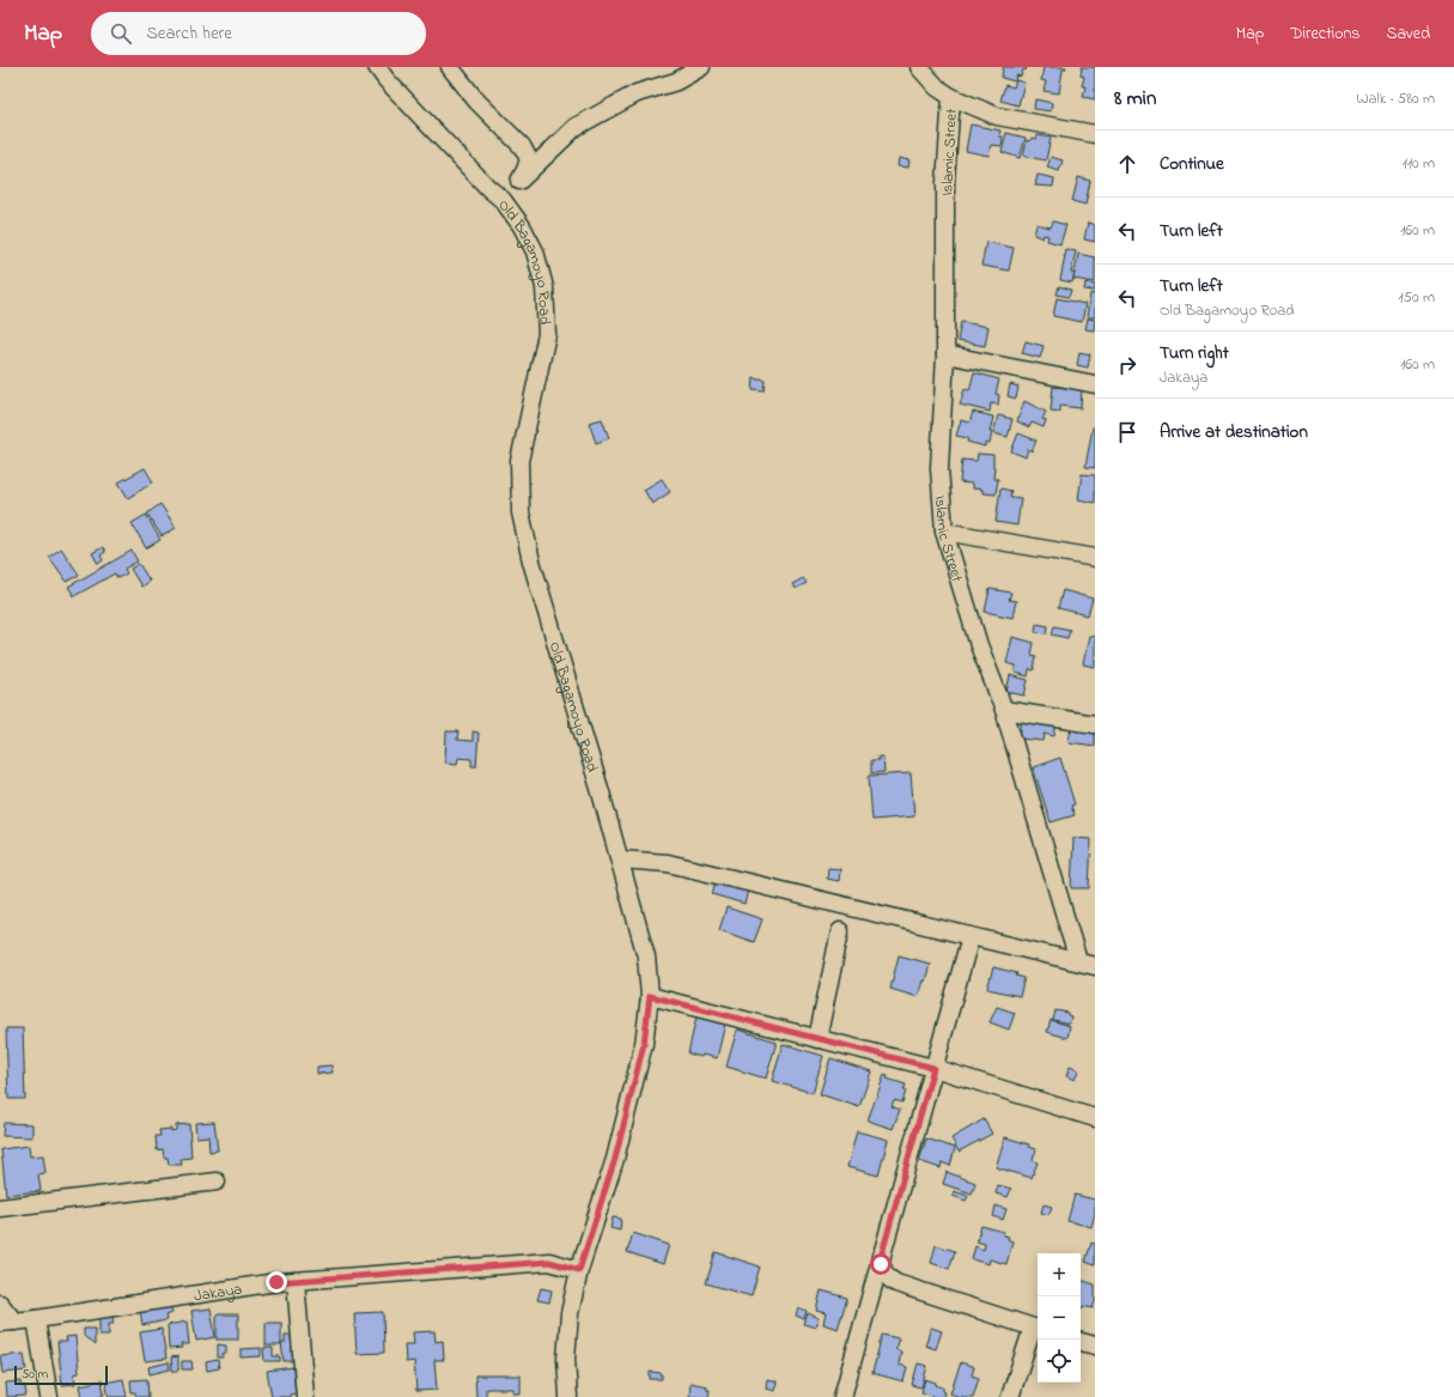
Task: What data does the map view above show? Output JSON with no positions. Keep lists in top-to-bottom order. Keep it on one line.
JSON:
{"streets":{"street":["Islamic Street","Old Bagamoyo Road","Jakaya"]},"crossings":[["Old Bagamoyo Road","Jakaya"]],"scale_bar":"50 m","page":{"header":"Map","search":"Search here","nav":["Map","Directions","Saved"],"heading":["8 min","Walk · 580 m"],"list":[["Continue","110 m"],["Turn left","160 m"],["Turn left","Old Bagamoyo Road","150 m"],["Turn right","Jakaya","160 m"],"Arrive at destination"],"map_buttons":["+","−"],"scale":"50 m"}}
